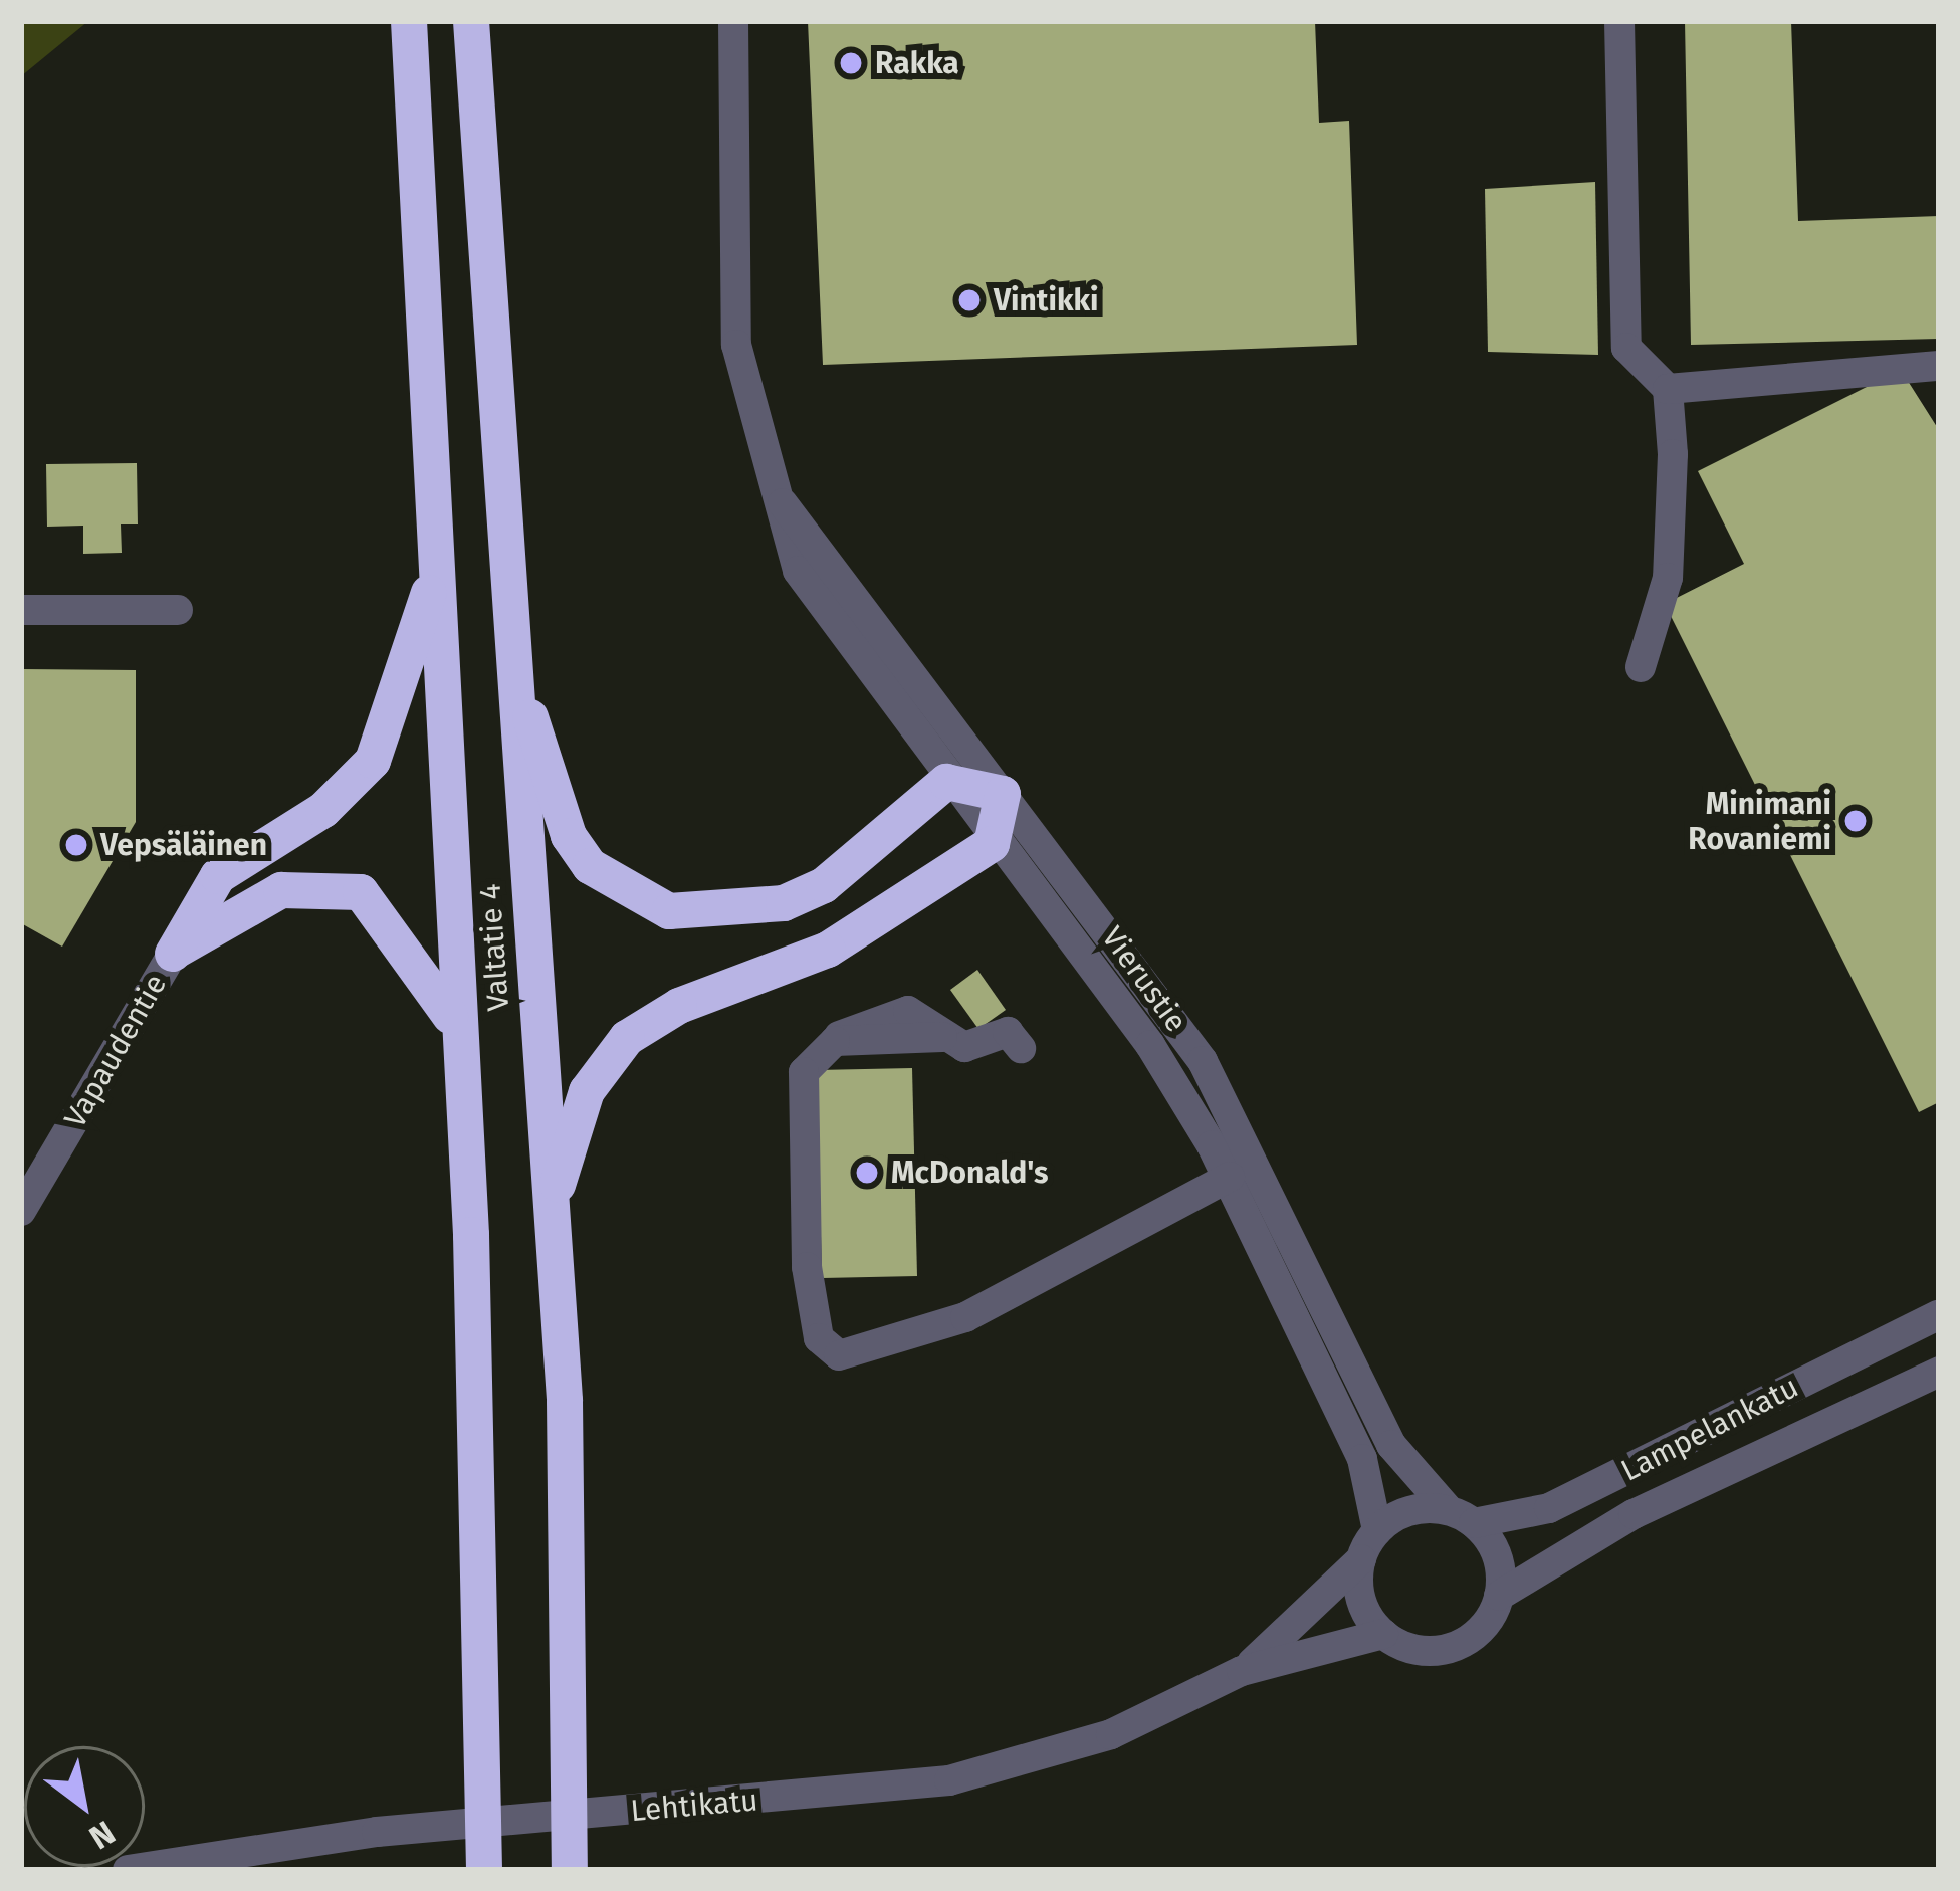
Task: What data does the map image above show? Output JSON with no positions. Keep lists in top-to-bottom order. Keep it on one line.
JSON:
{"streets":{"highway":["Valtatie 4"],"street":["Vierustie","Vapaudentie","Lampelankatu","Lehtikatu"]},"crossings":[["Vierustie","Lampelankatu"],["Vierustie","Lehtikatu"],["Lampelankatu","Lehtikatu"]],"places":["Rakka","Vintikki","Minimani Rovaniemi","Vepsäläinen","McDonald's"],"north":"bottom right"}
